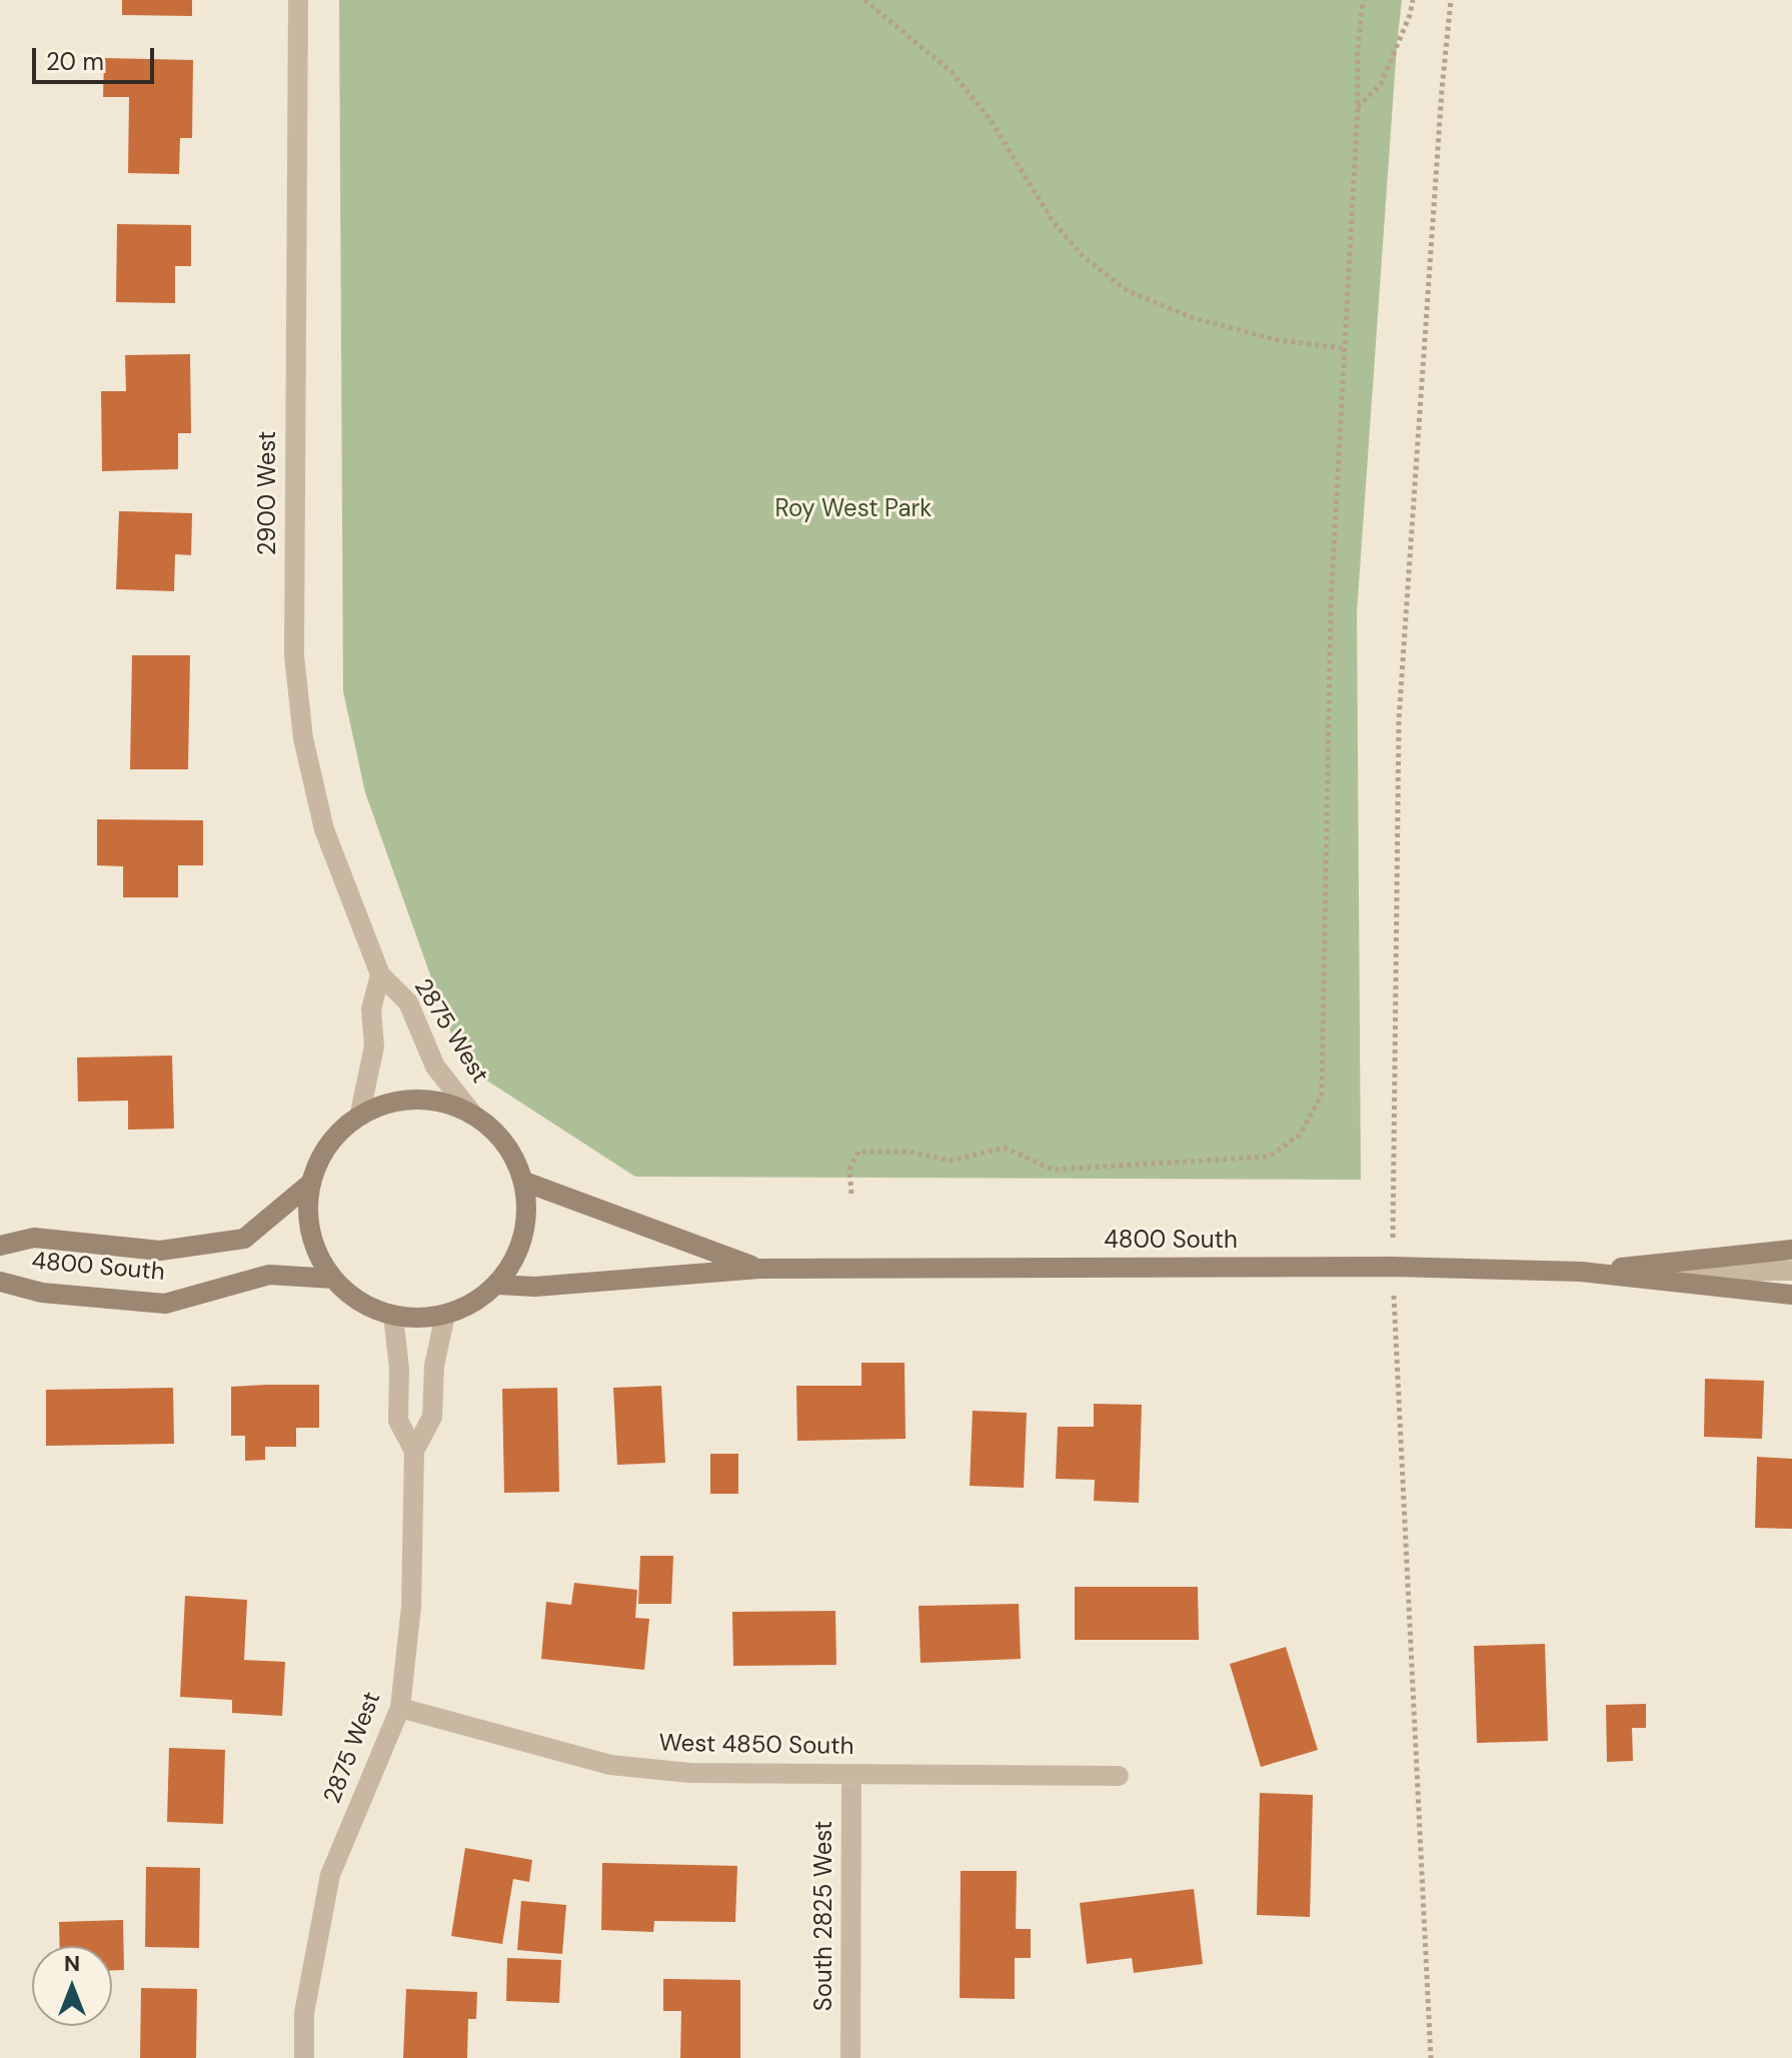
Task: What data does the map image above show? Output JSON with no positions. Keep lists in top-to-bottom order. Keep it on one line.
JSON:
{"streets":{"main road":["4800 South"],"street":["2900 West","2875 West","West 4850 South","South 2825 West"]},"crossings":[["2900 West","2875 West"],["2875 West","4800 South"],["2875 West","West 4850 South"],["West 4850 South","South 2825 West"]],"parks":["Roy West Park"],"scale_bar":"20 m","north":"top"}
